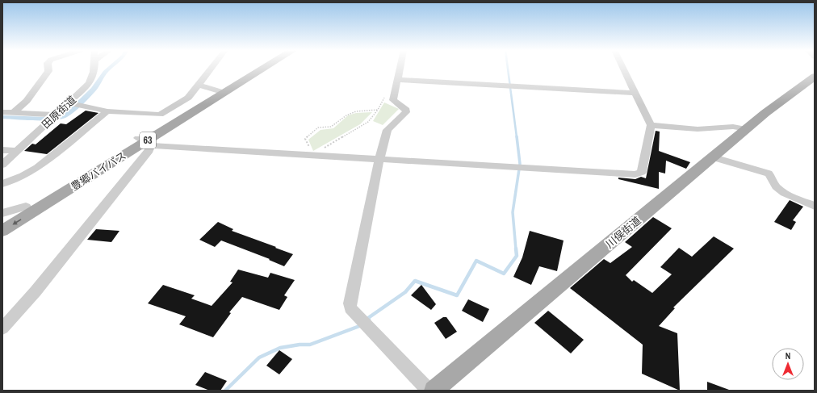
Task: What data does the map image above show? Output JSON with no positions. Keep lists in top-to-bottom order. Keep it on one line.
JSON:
{"streets":{"main road":["63","豊郷バイパス","川俣街道"],"street":["田原街道"]},"north":"top"}
